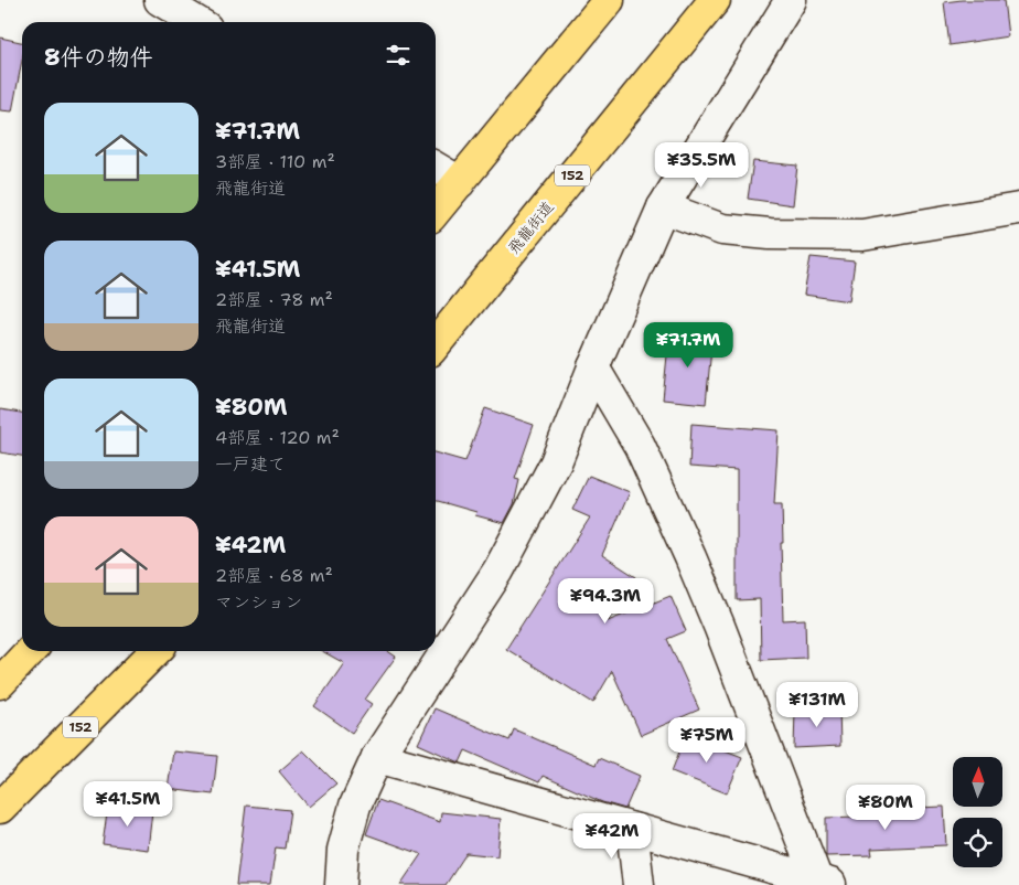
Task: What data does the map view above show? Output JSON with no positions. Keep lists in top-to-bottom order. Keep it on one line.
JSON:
{"streets":{"highway":["152","飛龍街道"]},"north":"top","page":{"heading":"8件の物件","list":[{"name":"¥71.7M","note":"3部屋 · 110 m² · 飛龍街道"},{"name":"¥41.5M","note":"2部屋 · 78 m² · 飛龍街道"},{"name":"¥80M","note":"4部屋 · 120 m² · 一戸建て"},{"name":"¥42M","note":"2部屋 · 68 m² · マンション"}],"price":["¥35.5M","¥71.7M","¥94.3M","¥131M","¥75M","¥41.5M","¥80M","¥42M"]}}
